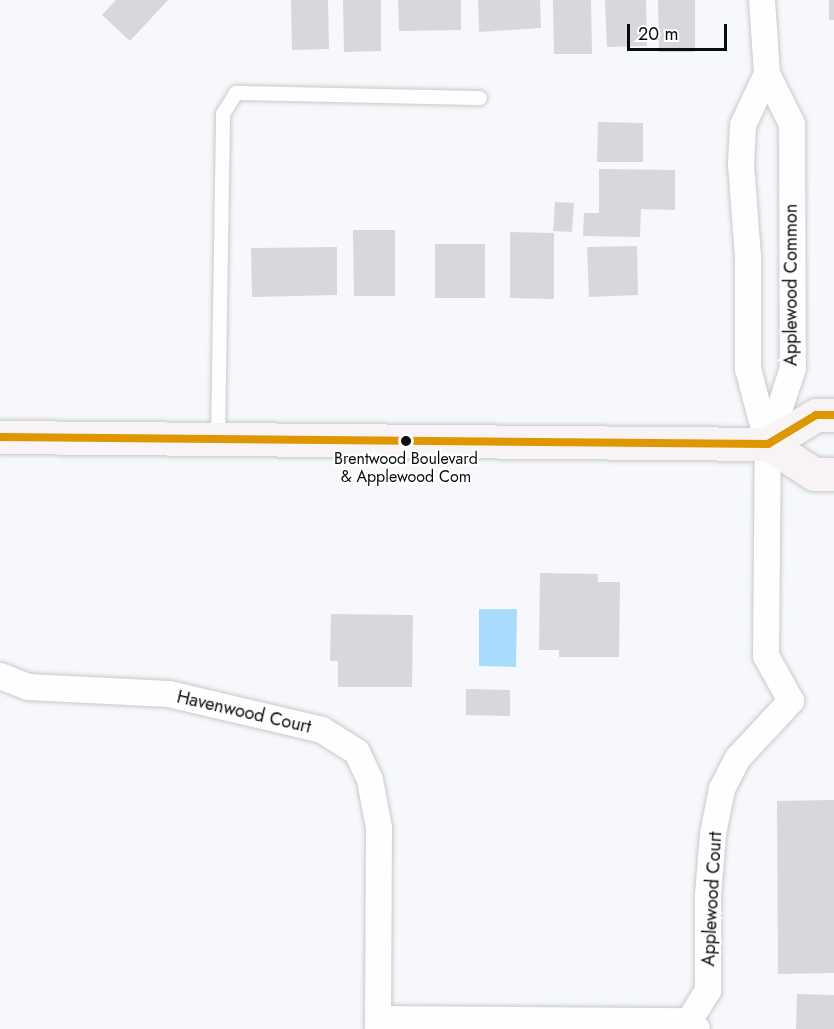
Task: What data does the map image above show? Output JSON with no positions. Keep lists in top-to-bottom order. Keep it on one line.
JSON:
{"streets":{"street":["Applewood Common","Havenwood Court","Applewood Court"]},"crossings":[["Applewood Common","Applewood Court"],["Havenwood Court","Applewood Court"]],"places":["Brentwood Boulevard & Applewood Com"],"scale_bar":"20 m"}
